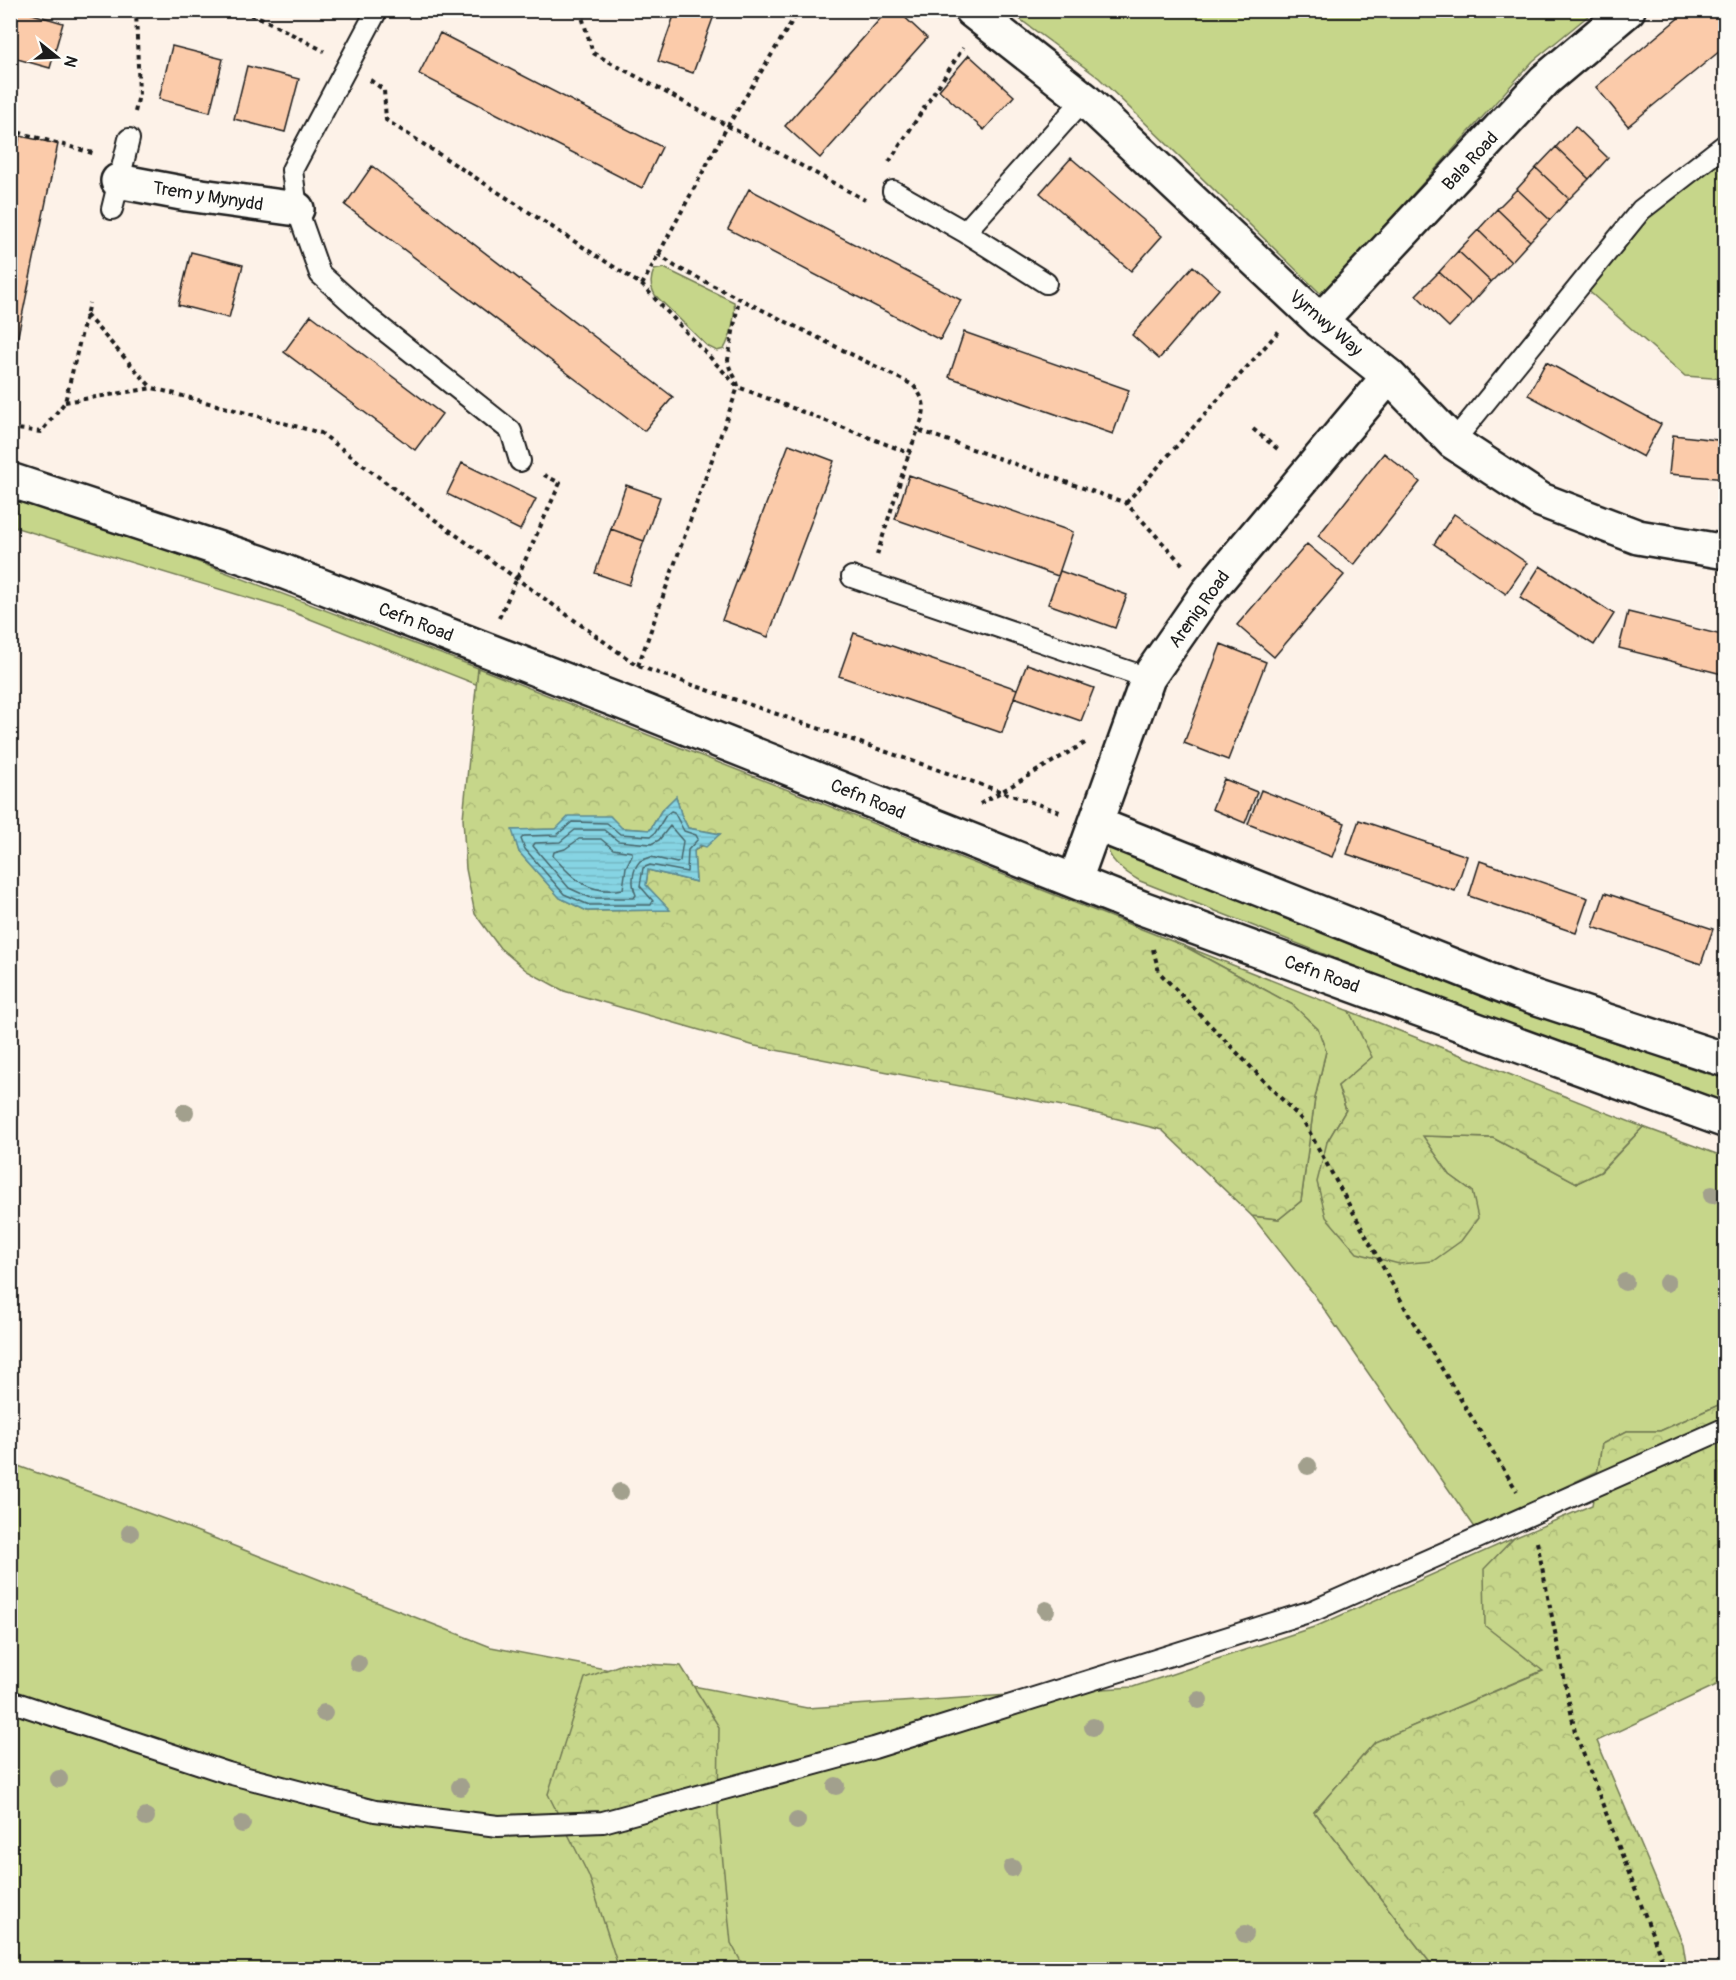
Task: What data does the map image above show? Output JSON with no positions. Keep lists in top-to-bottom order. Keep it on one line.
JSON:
{"streets":{"street":["Bala Road","Trem y Mynydd","Vyrnwy Way","Arenig Road","Cefn Road"]},"crossings":[["Bala Road","Vyrnwy Way"],["Vyrnwy Way","Arenig Road"],["Arenig Road","Cefn Road"]],"north":"right"}
